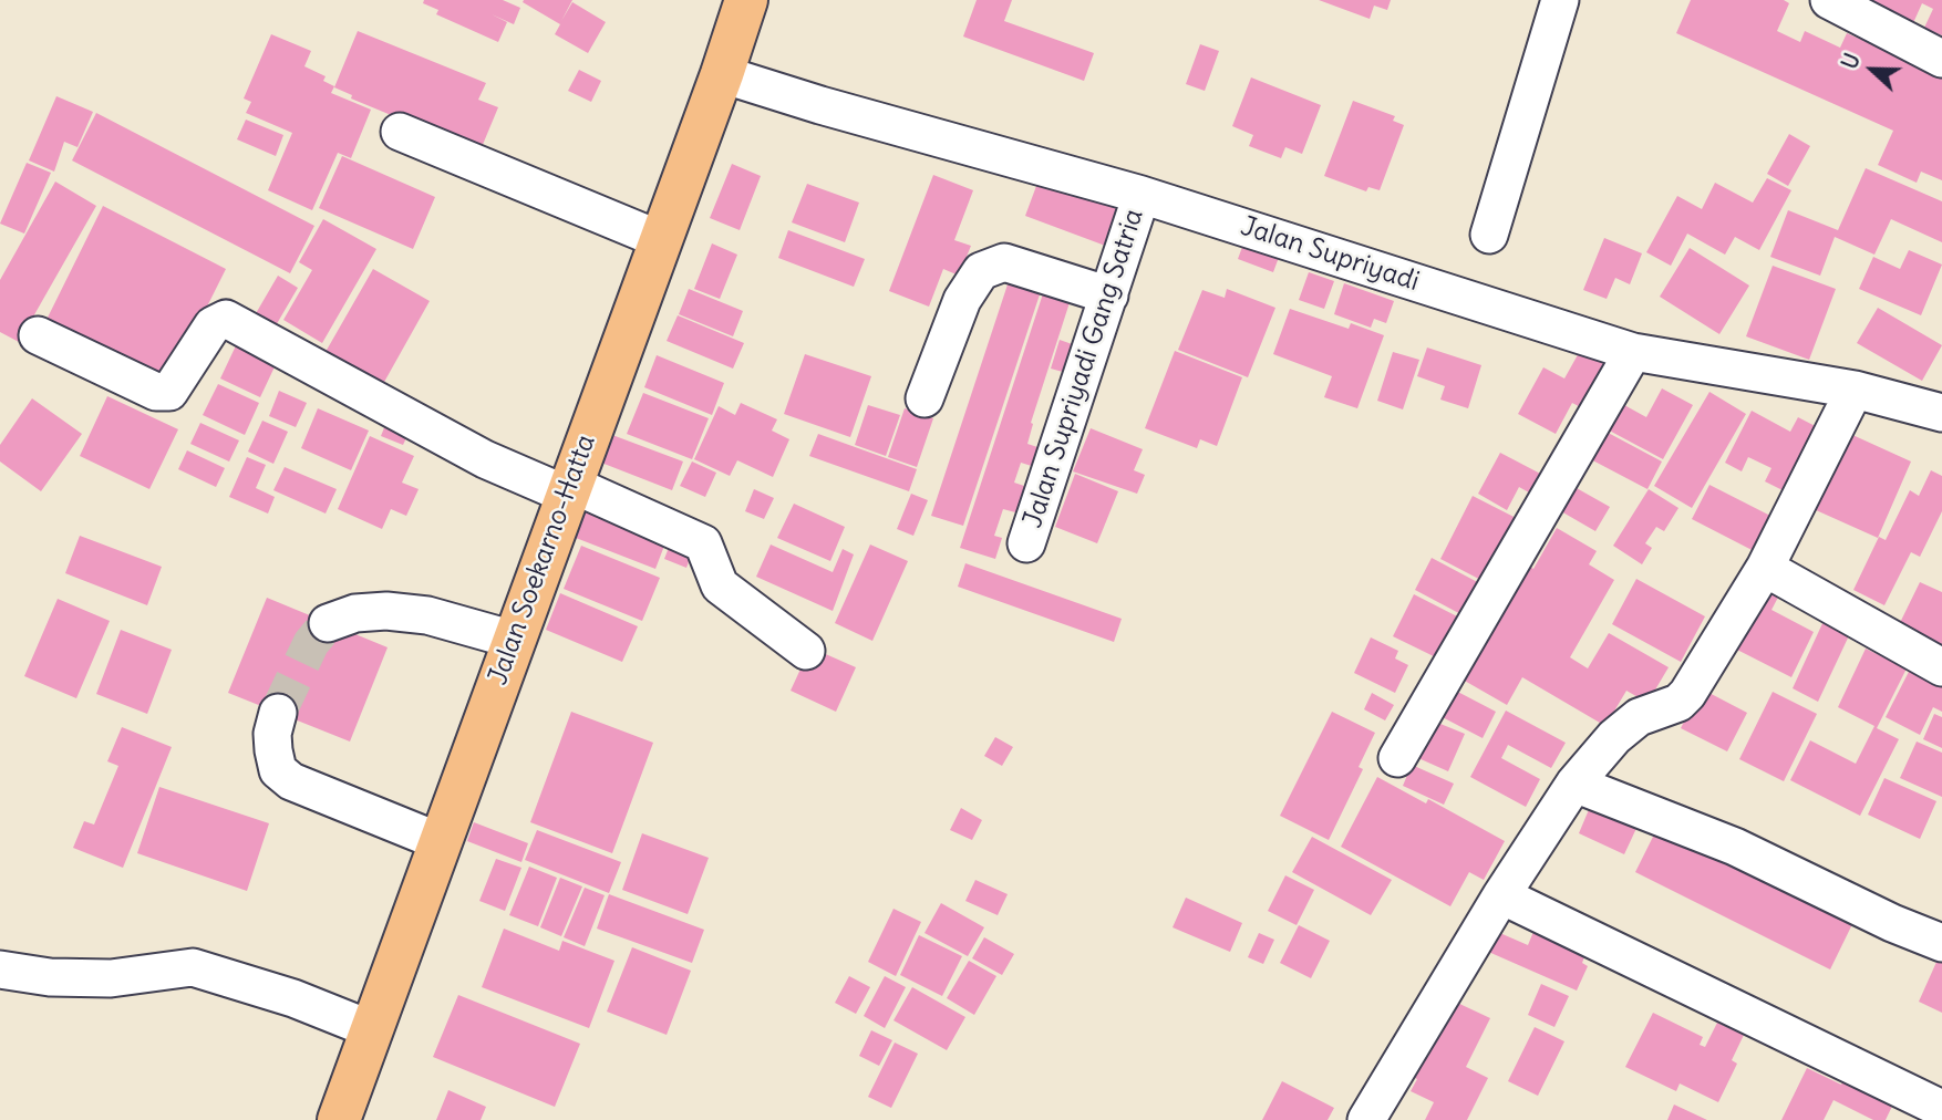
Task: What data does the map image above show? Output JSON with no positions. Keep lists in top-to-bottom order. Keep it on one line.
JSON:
{"streets":{"main road":["Jalan Soekarno-Hatta"],"street":["Jalan Supriyadi","Jalan Supriyadi Gang Satria"]},"crossings":[["Jalan Supriyadi","Jalan Supriyadi Gang Satria"],["Jalan Supriyadi","Jalan Soekarno-Hatta"]],"north":"left"}
